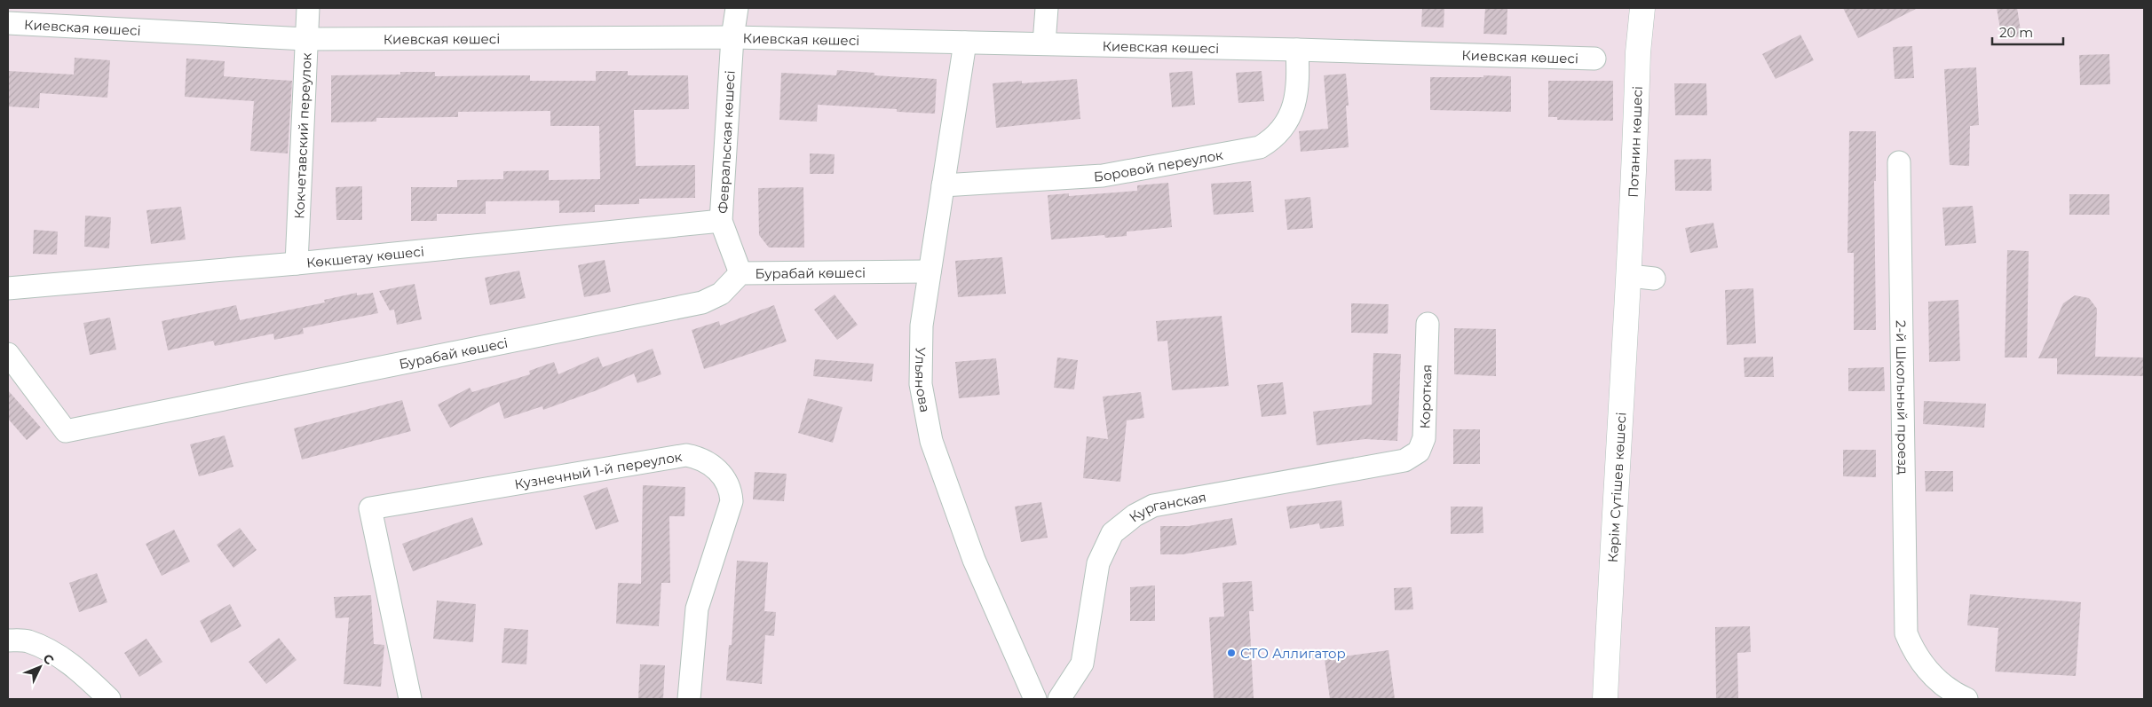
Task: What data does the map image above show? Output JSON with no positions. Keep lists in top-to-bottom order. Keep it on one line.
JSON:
{"streets":{"main road":["Потанин көшесі","Кәрім Сүтішев көшесі"],"street":["Киевская көшесі","Кокчетавский переулок","Февральская көшесі","Боровой переулок","Көкшетау көшесі","Бурабай көшесі","Ульянова","Короткая","2-й Школьный проезд","Кузнечный 1-й переулок","Курганская"]},"crossings":[["Киевская көшесі","Кокчетавский переулок"],["Киевская көшесі","Февральская көшесі"],["Киевская көшесі","Боровой переулок"],["Киевская көшесі","Ульянова"],["Кокчетавский переулок","Көкшетау көшесі"],["Февральская көшесі","Көкшетау көшесі"],["Февральская көшесі","Бурабай көшесі"],["Потанин көшесі","Кәрім Сүтішев көшесі"],["Боровой переулок","Ульянова"],["Бурабай көшесі","Ульянова"],["Короткая","Курганская"]],"places":["СТО Аллигатор"],"scale_bar":"20 m","north":"top right"}
